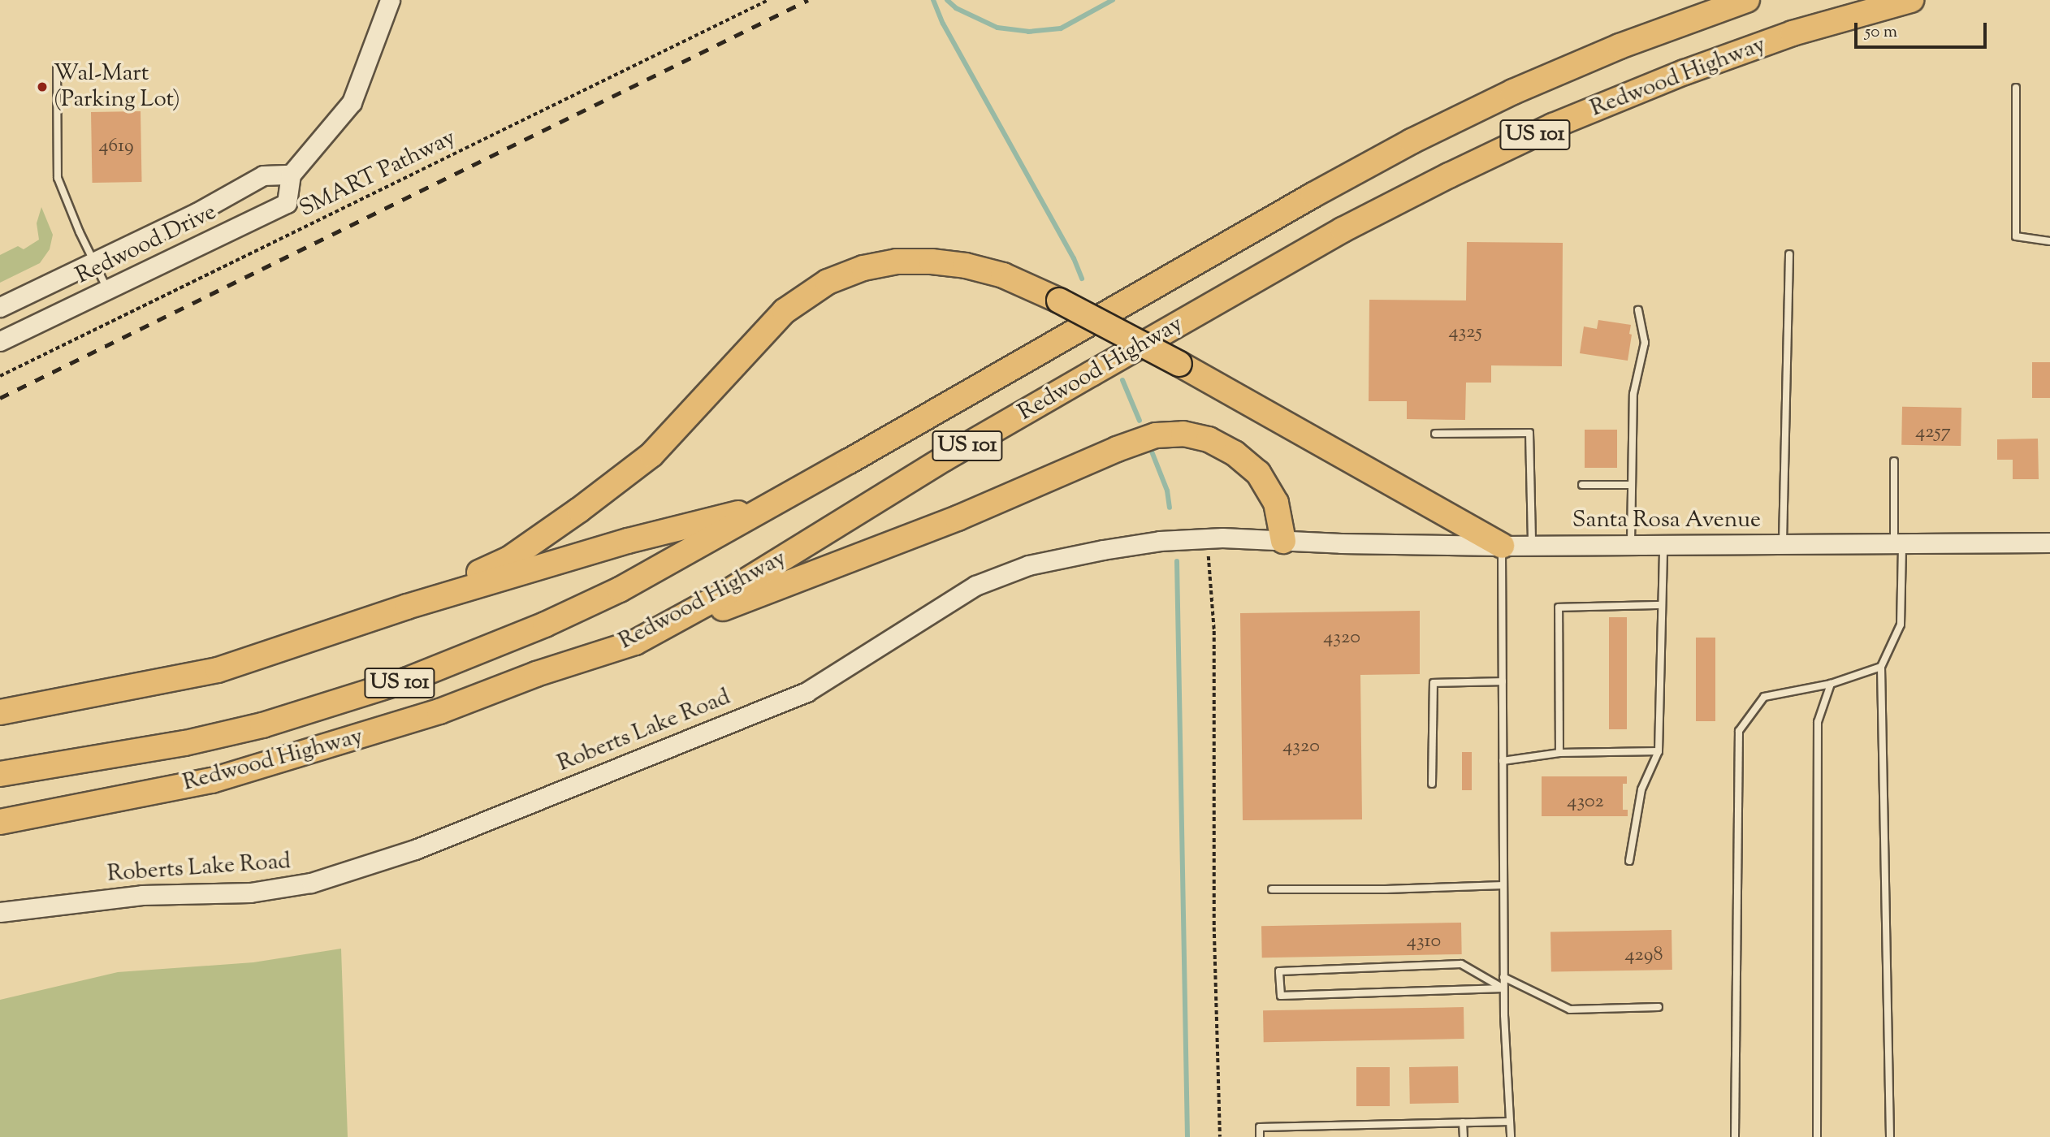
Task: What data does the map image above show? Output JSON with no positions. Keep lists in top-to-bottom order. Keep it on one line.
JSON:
{"streets":{"highway":["Redwood Highway","US 101"],"street":["Redwood Drive","Santa Rosa Avenue","Roberts Lake Road"],"path":["SMART Pathway"]},"crossings":[["Santa Rosa Avenue","Roberts Lake Road"]],"places":["Wal-Mart (Parking Lot)"],"house_numbers":["4619","4325","4257","4320","4320","4302","4310","4298"],"scale_bar":"50 m"}
